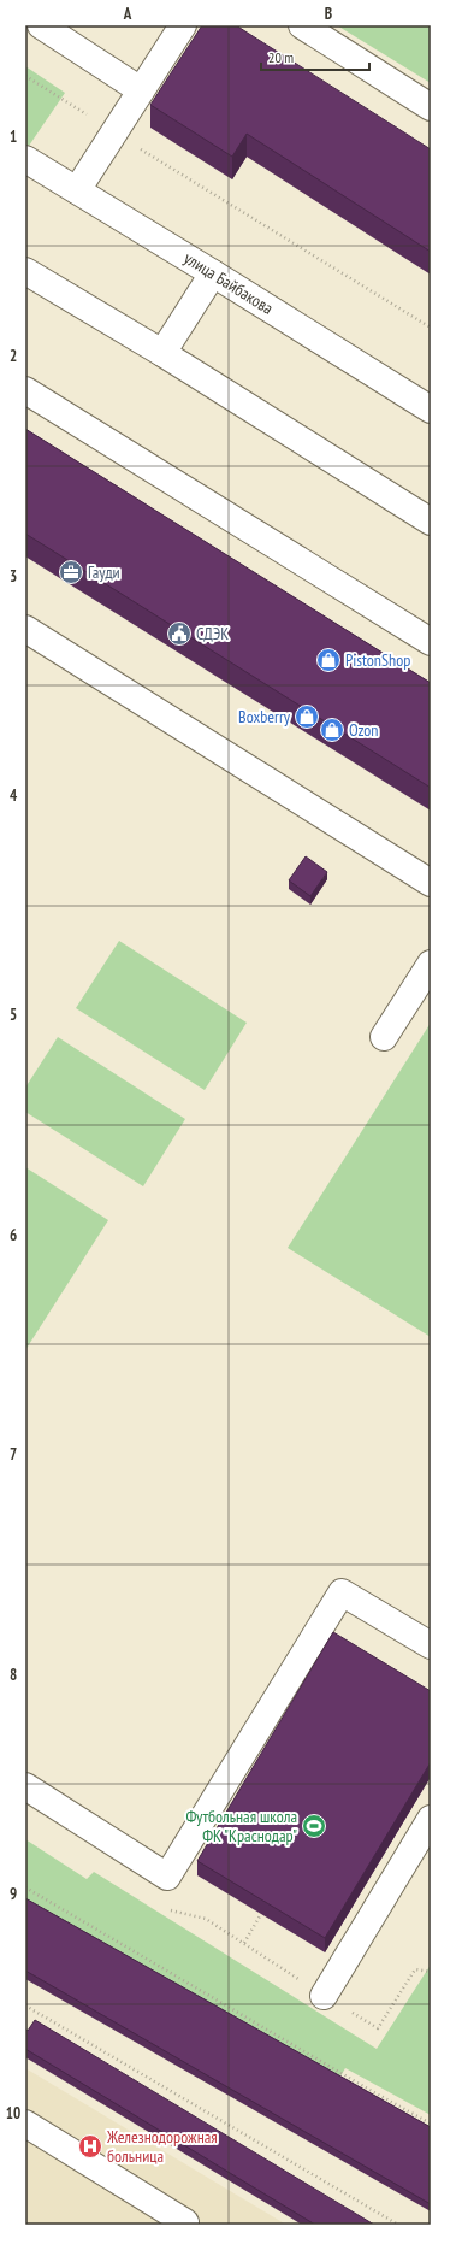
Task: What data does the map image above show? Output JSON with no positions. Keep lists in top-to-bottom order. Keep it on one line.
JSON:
{"streets":{"street":["улица Байбакова"]},"places":{"office":["Гауди"],"public building":["СДЭК"],"shop":["PistonShop","Boxberry","Ozon"],"sports":["Футбольная школа ФК \"Краснодар\""],"hospital":["Железнодорожная больница"]},"scale_bar":"20 m","grid":{"columns":["A","B"],"rows":["1","2","3","4","5","6","7","8","9","10"]}}
